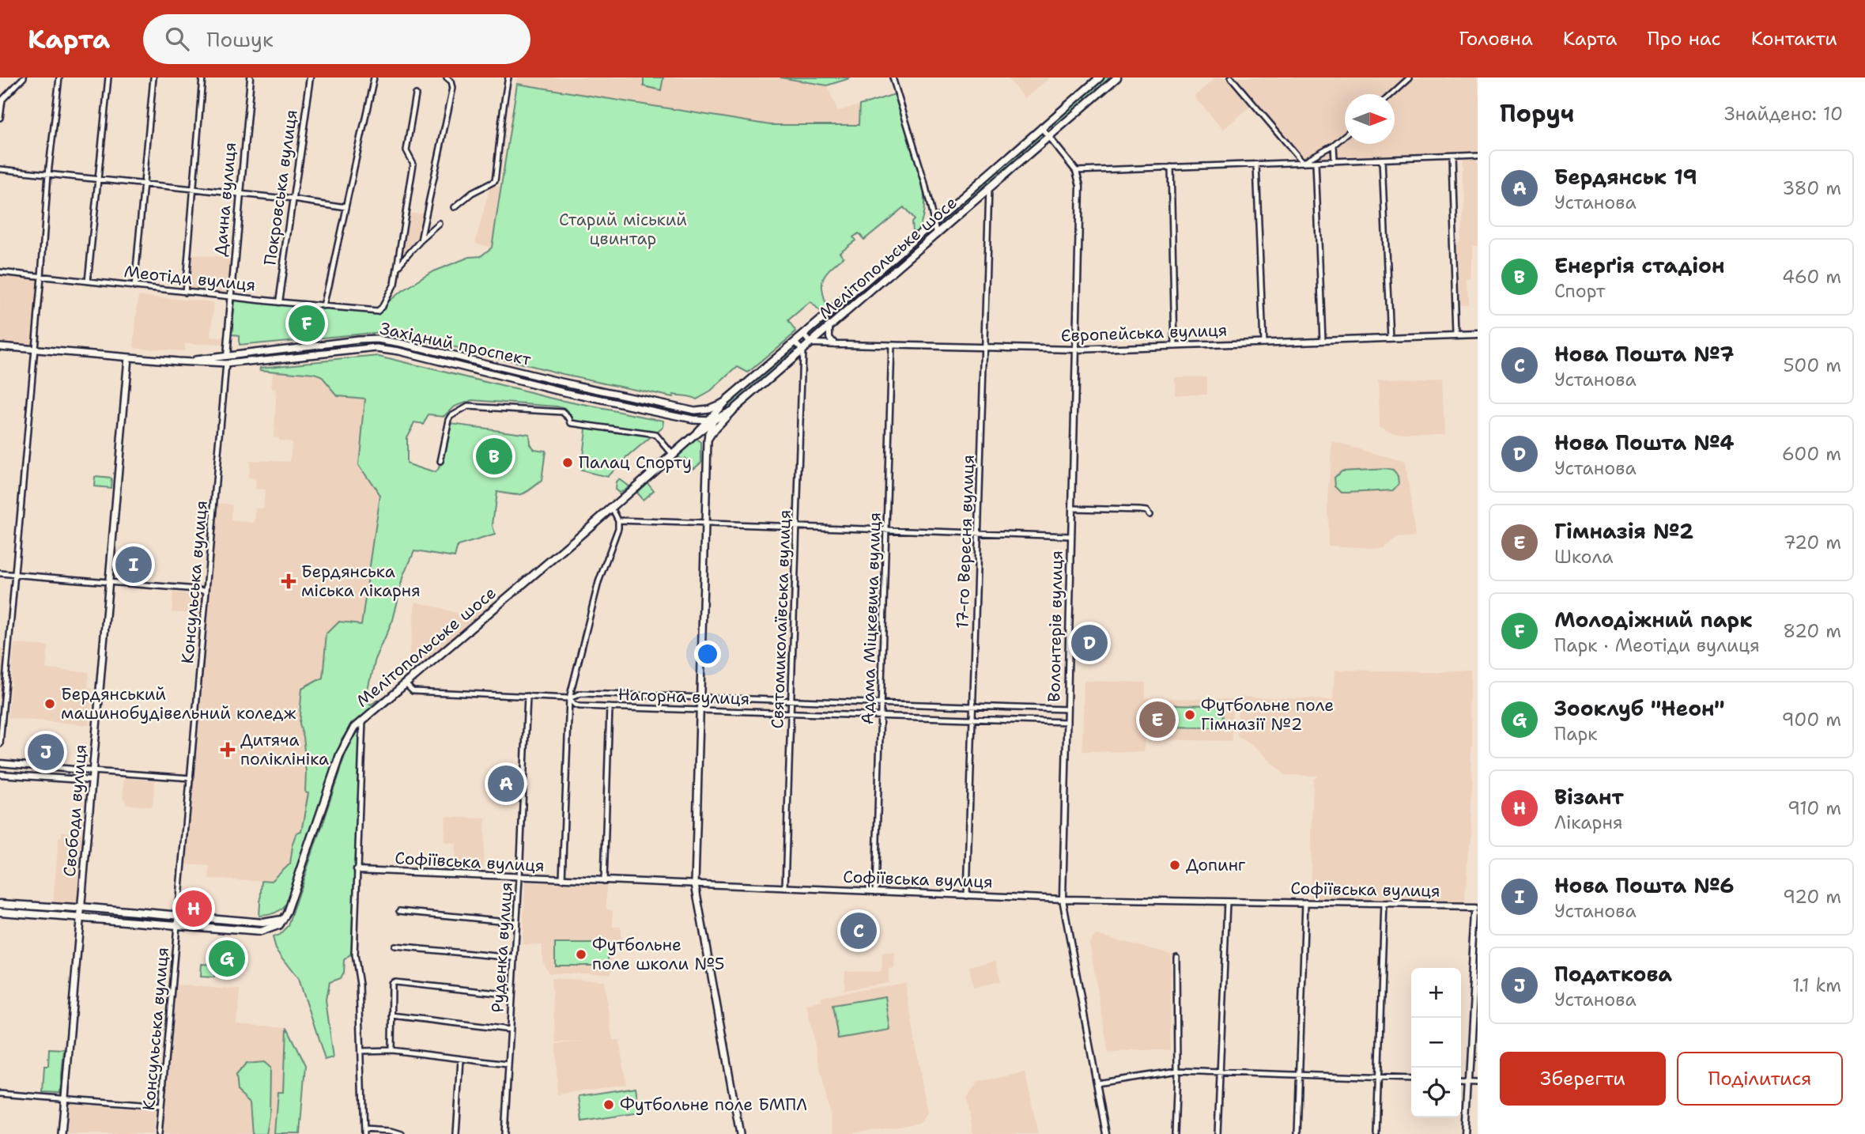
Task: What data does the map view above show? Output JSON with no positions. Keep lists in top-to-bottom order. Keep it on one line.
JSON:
{"streets":{"main road":["Мелітопольське шосе","Західний проспект","Свободи вулиця"],"street":["Покровська вулиця","Дачна вулиця","Меотіди вулиця","Європейська вулиця","17-го Вересня вулиця","Консульська вулиця","Адама Міцкевича вулиця","Святомиколаївська вулиця","Волонтерів вулиця","Нагорна вулиця","Софіївська вулиця","Руденка вулиця"]},"crossings":[["Покровська вулиця","Меотіди вулиця"],["Дачна вулиця","Меотіди вулиця"],["Дачна вулиця","Західний проспект"],["Мелітопольське шосе","Європейська вулиця"],["Мелітопольське шосе","Західний проспект"],["Мелітопольське шосе","17-го Вересня вулиця"],["Мелітопольське шосе","Святомиколаївська вулиця"],["Мелітопольське шосе","Нагорна вулиця"],["Європейська вулиця","17-го Вересня вулиця"],["Європейська вулиця","Адама Міцкевича вулиця"],["Європейська вулиця","Волонтерів вулиця"],["Західний проспект","Консульська вулиця"],["Західний проспект","Свободи вулиця"],["17-го Вересня вулиця","Нагорна вулиця"],["17-го Вересня вулиця","Софіївська вулиця"],["Адама Міцкевича вулиця","Нагорна вулиця"],["Адама Міцкевича вулиця","Софіївська вулиця"],["Святомиколаївська вулиця","Нагорна вулиця"],["Святомиколаївська вулиця","Софіївська вулиця"],["Волонтерів вулиця","Нагорна вулиця"],["Волонтерів вулиця","Софіївська вулиця"],["Нагорна вулиця","Руденка вулиця"],["Софіївська вулиця","Руденка вулиця"]],"parks":["Старий міський цвинтар"],"places":{"other":["Палац Спорту","Бердянський машинобудівельний коледж","Футбольне поле Гімназії №2","Допинг","Футбольне поле школи №5","Футбольне поле БМПЛ"],"health":["Бердянська міська лікарня","Дитяча поліклініка"]},"north":"right","page":{"header":"Карта","search":"Пошук","nav":["Головна","Карта","Про нас","Контакти"],"heading":["Поруч","Знайдено: 10"],"list":[{"mark":"A","name":"Бердянськ 19","note":"Установа","value":"380 m"},{"mark":"B","name":"Енерґія стадіон","note":"Спорт","value":"460 m"},{"mark":"C","name":"Нова Пошта №7","note":"Установа","value":"500 m"},{"mark":"D","name":"Нова Пошта №4","note":"Установа","value":"600 m"},{"mark":"E","name":"Гімназія №2","note":"Школа","value":"720 m"},{"mark":"F","name":"Молодіжний парк","note":"Парк · Меотіди вулиця","value":"820 m"},{"mark":"G","name":"Зооклуб \"Неон\"","note":"Парк","value":"900 m"},{"mark":"H","name":"Візант","note":"Лікарня","value":"910 m"},{"mark":"I","name":"Нова Пошта №6","note":"Установа","value":"920 m"},{"mark":"J","name":"Податкова","note":"Установа","value":"1.1 km"}],"pins":["F","B","I","D","E","J","A","H","C","G"],"map_buttons":["+","−"],"buttons":["Зберегти","Поділитися"]}}
